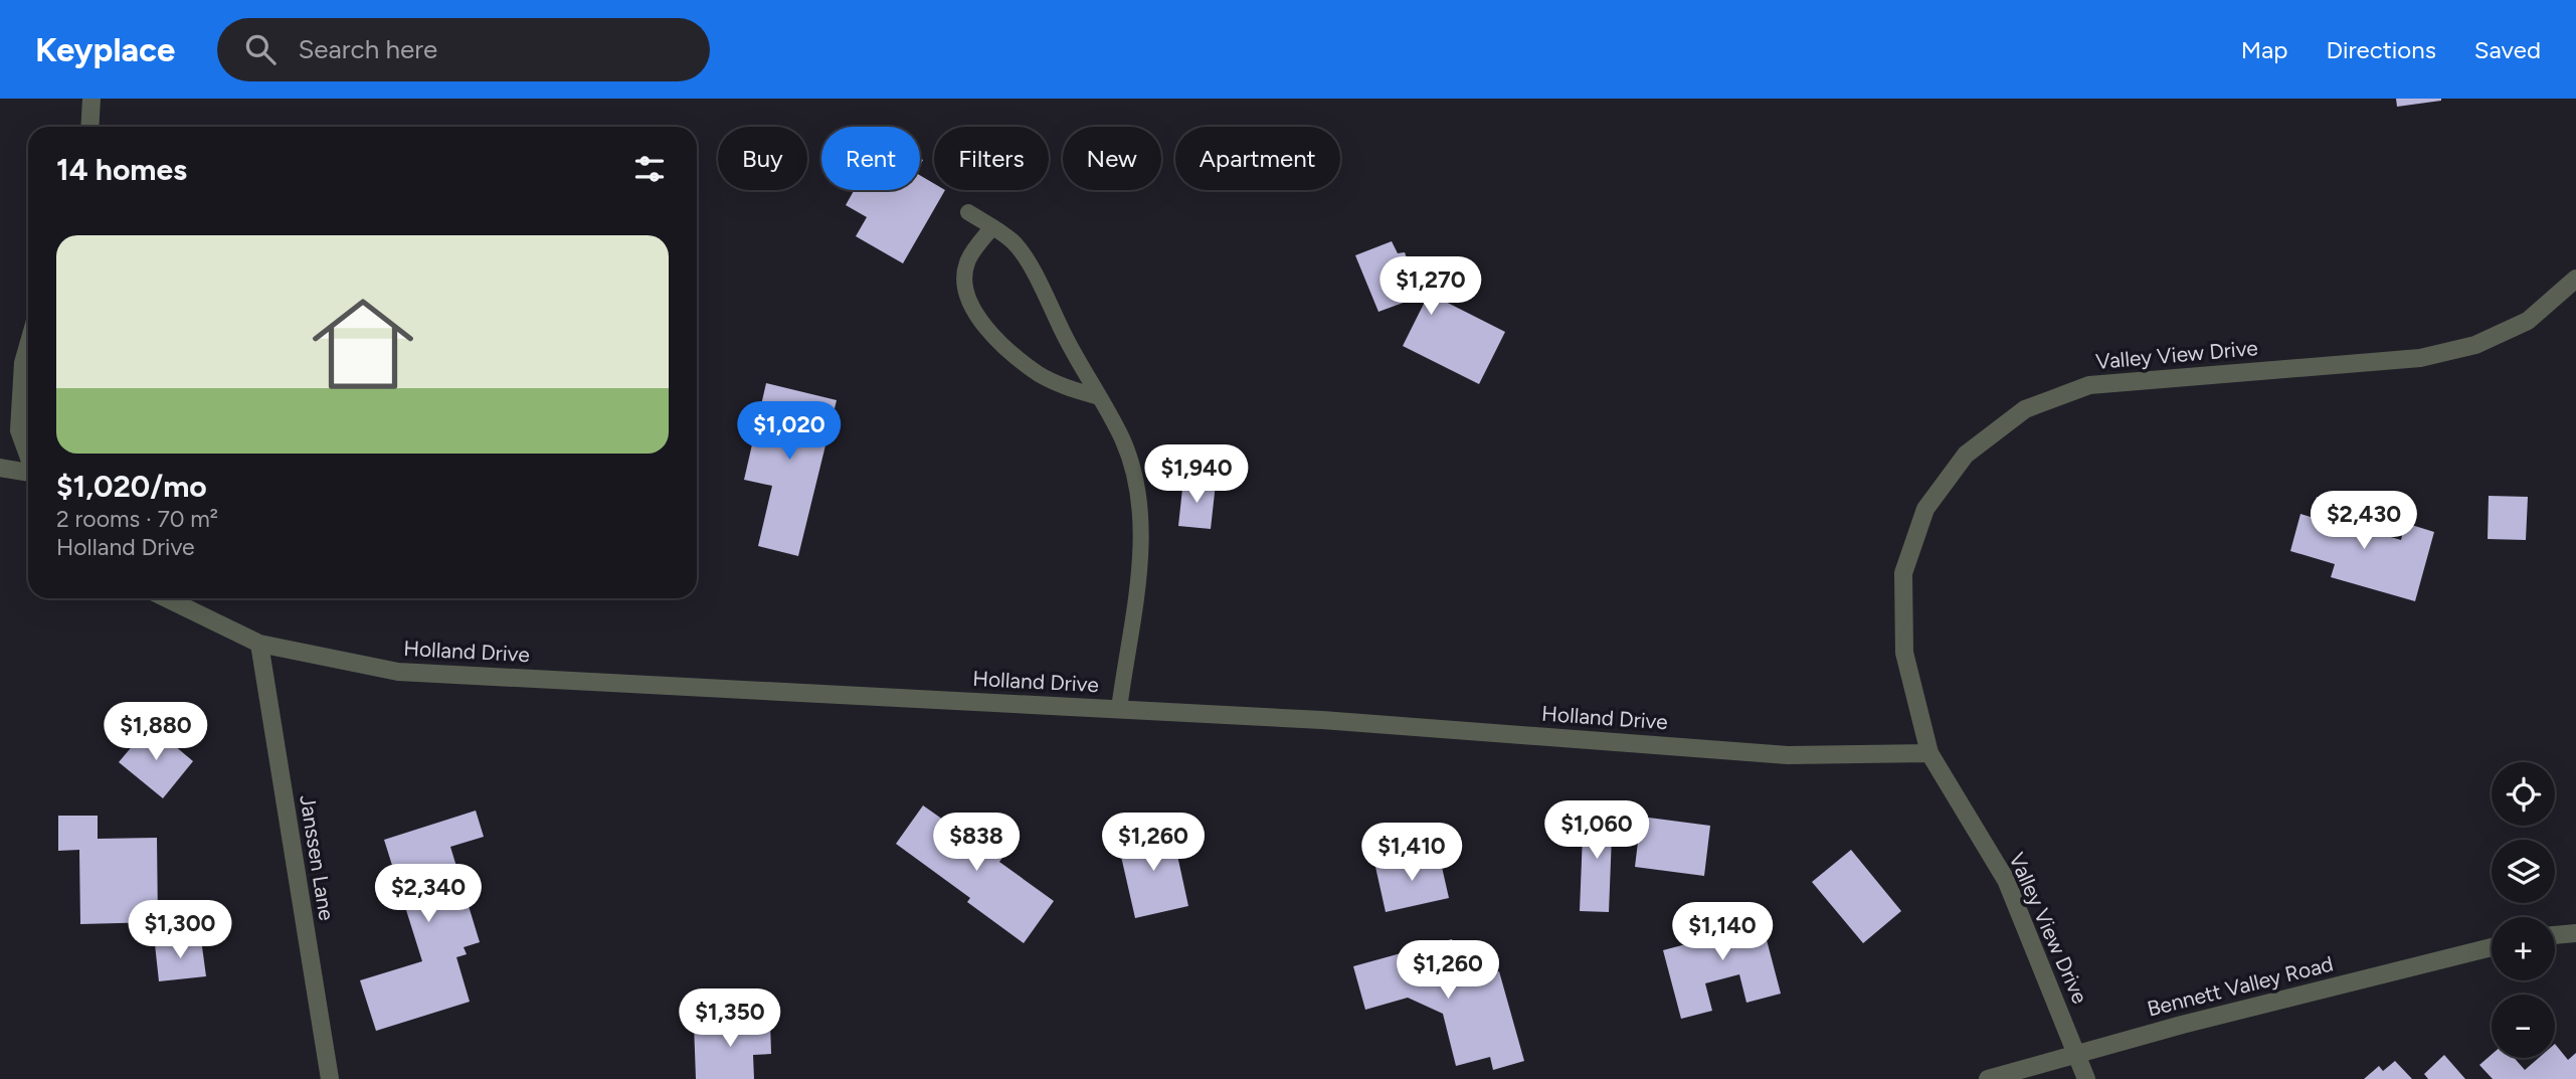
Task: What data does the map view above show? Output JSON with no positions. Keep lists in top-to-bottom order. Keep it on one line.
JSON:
{"streets":{"street":["Valley View Drive","Holland Drive","Janssen Lane","Bennett Valley Road"]},"crossings":[["Valley View Drive","Holland Drive"],["Valley View Drive","Bennett Valley Road"],["Holland Drive","Janssen Lane"]],"page":{"header":"Keyplace","search":"Search here","nav":["Map","Directions","Saved"],"chip":["Buy","Rent","Filters","New","Apartment"],"heading":"14 homes","list":[{"name":"$1,020/mo","note":"2 rooms · 70 m² · Holland Drive"}],"price":["$1,270","$1,020","$1,940","$2,430","$1,880","$1,060","$838","$1,260","$1,410","$2,340","$1,300","$1,140","$1,260","$1,350"],"map_buttons":["+","−"]}}
